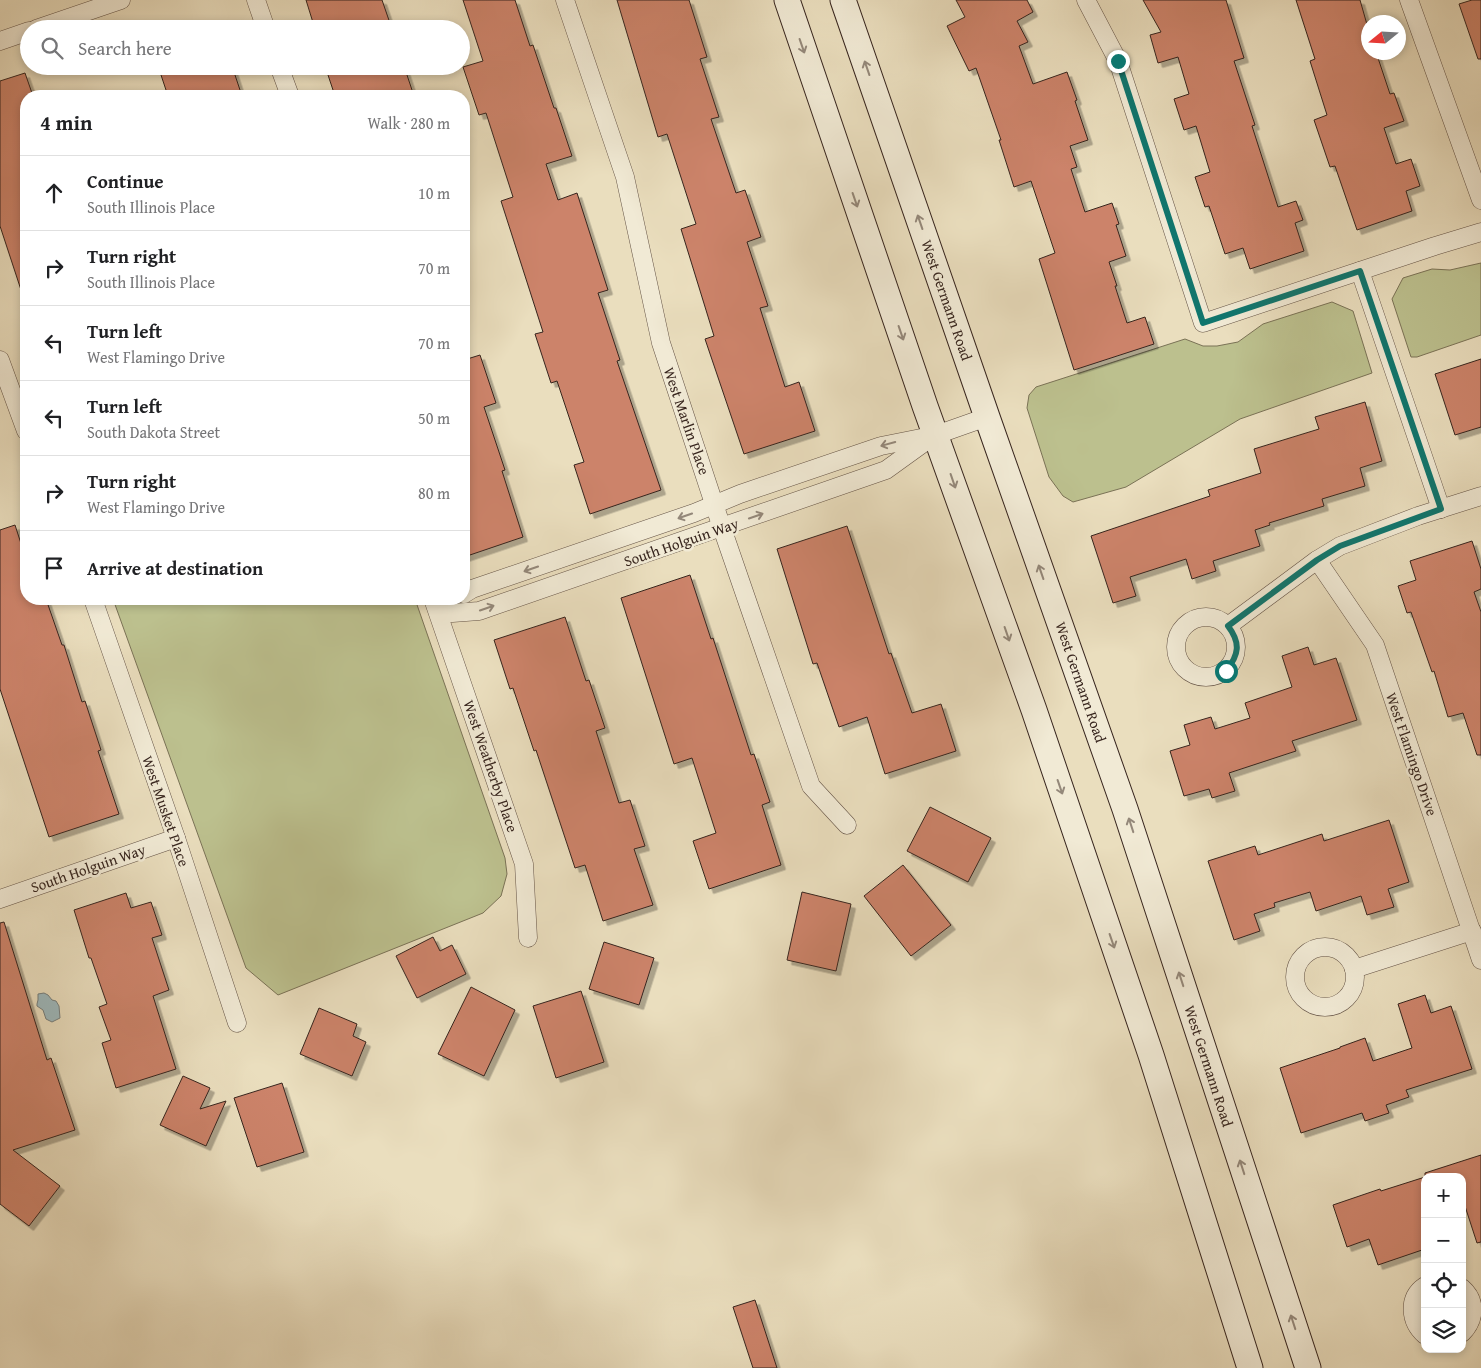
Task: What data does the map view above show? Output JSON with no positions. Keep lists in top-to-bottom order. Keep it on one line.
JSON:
{"streets":{"main road":["West Germann Road"],"street":["West Marlin Place","South Holguin Way","West Flamingo Drive","West Weatherby Place","West Musket Place"]},"crossings":[["West Germann Road","South Holguin Way"],["West Marlin Place","South Holguin Way"],["South Holguin Way","West Weatherby Place"],["South Holguin Way","West Musket Place"]],"north":"left","page":{"search":"Search here","heading":["4 min","Walk · 280 m"],"list":[["Continue","South Illinois Place","10 m"],["Turn right","South Illinois Place","70 m"],["Turn left","West Flamingo Drive","70 m"],["Turn left","South Dakota Street","50 m"],["Turn right","West Flamingo Drive","80 m"],"Arrive at destination"],"map_buttons":["+","−"]}}
